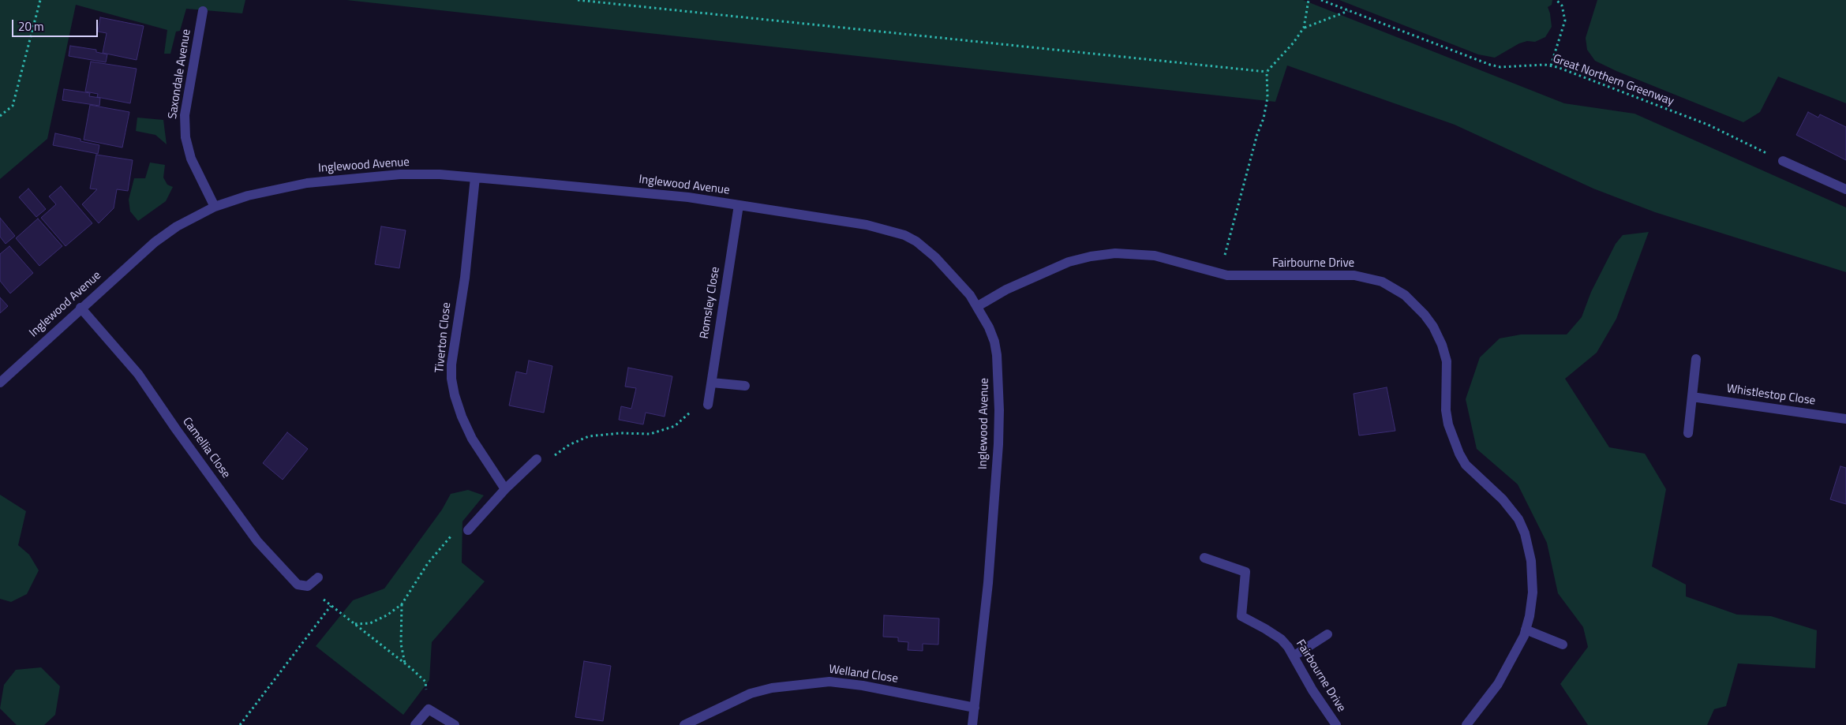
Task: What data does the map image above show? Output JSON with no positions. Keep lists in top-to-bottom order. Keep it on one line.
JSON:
{"streets":{"street":["Saxondale Avenue","Inglewood Avenue","Fairbourne Drive","Romsley Close","Tiverton Close","Whistlestop Close","Camellia Close","Welland Close"],"path":["Great Northern Greenway"]},"crossings":[["Saxondale Avenue","Inglewood Avenue"],["Inglewood Avenue","Fairbourne Drive"],["Inglewood Avenue","Romsley Close"],["Inglewood Avenue","Tiverton Close"],["Inglewood Avenue","Camellia Close"],["Inglewood Avenue","Welland Close"]],"scale_bar":"20 m"}
